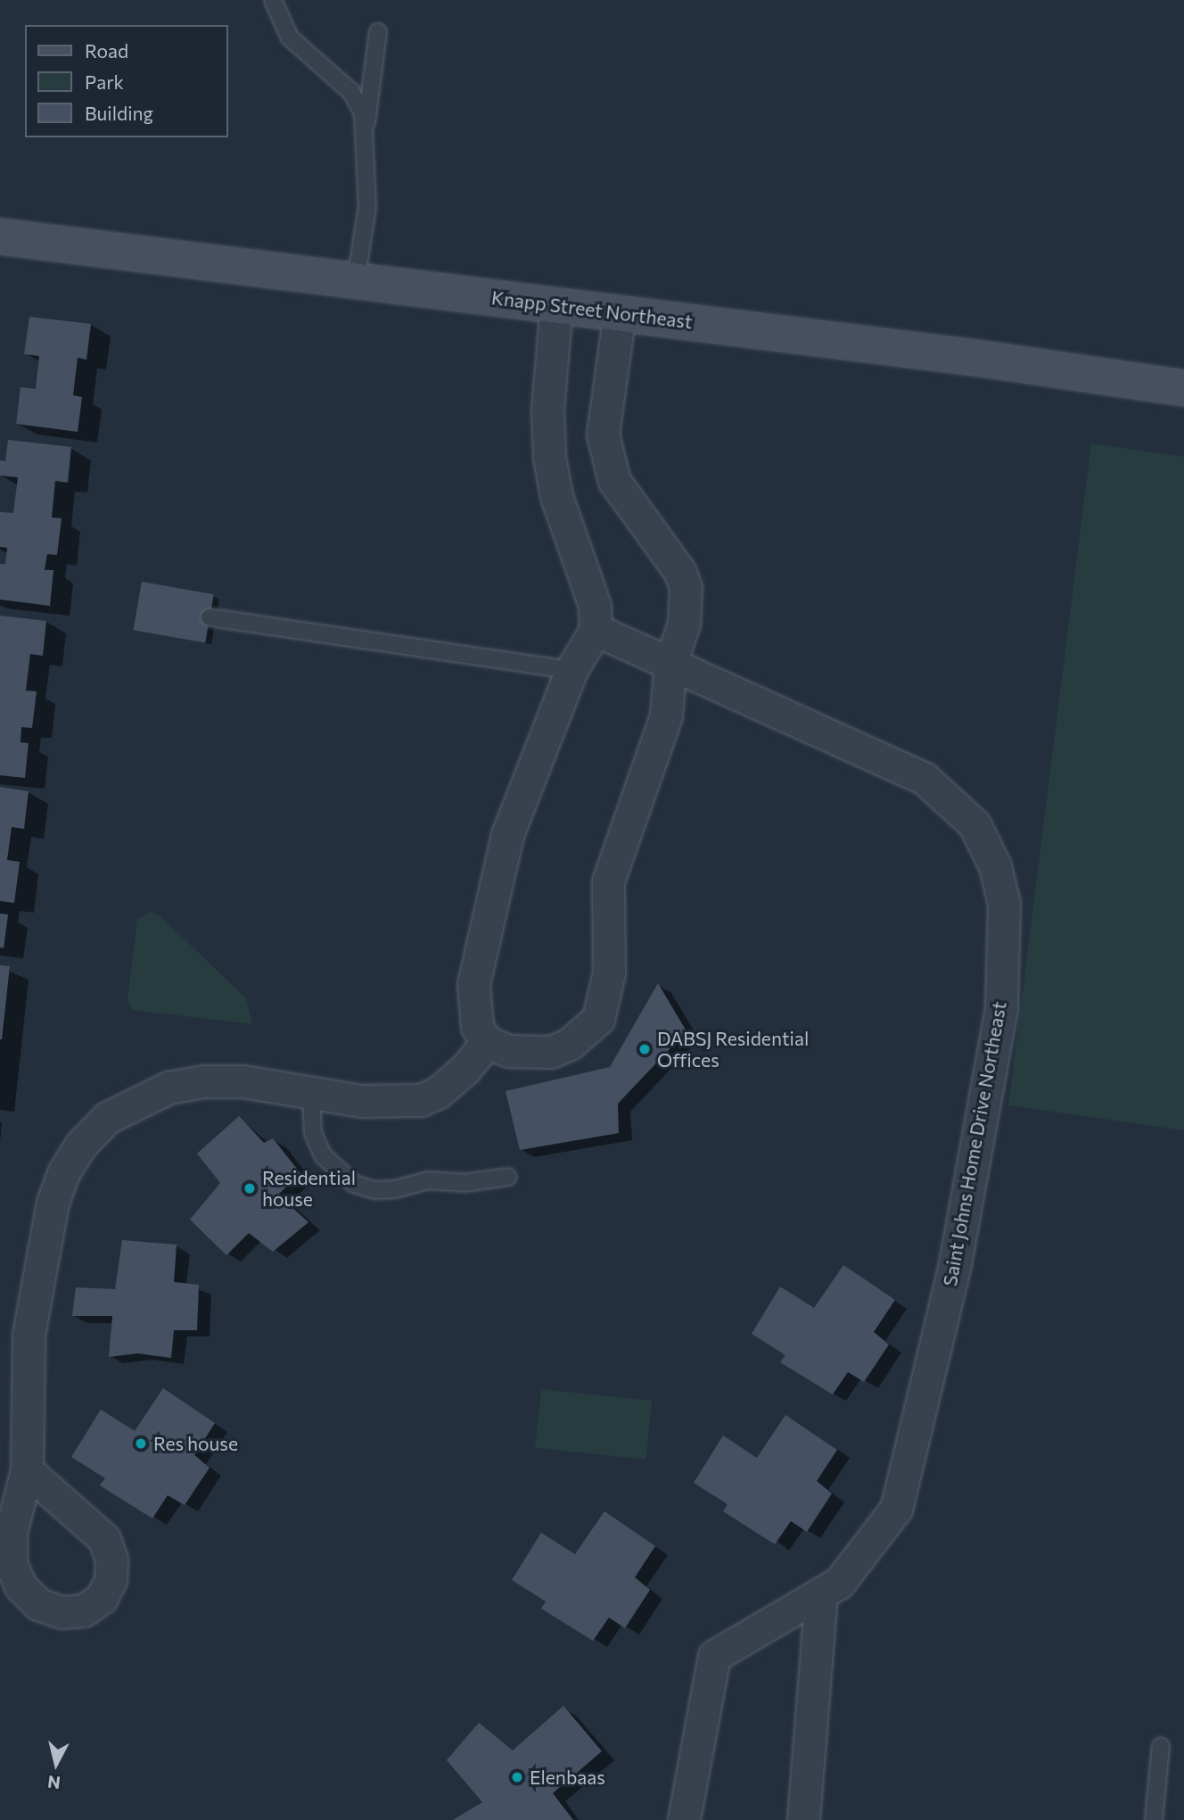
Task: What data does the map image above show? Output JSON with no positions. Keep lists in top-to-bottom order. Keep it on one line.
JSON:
{"streets":{"main road":["Knapp Street Northeast"],"street":["Saint Johns Home Drive Northeast"]},"places":["DABSJ Residential Offices","Residential house","Res house","Elenbaas"],"legend":["Road","Park","Building"],"north":"bottom"}
